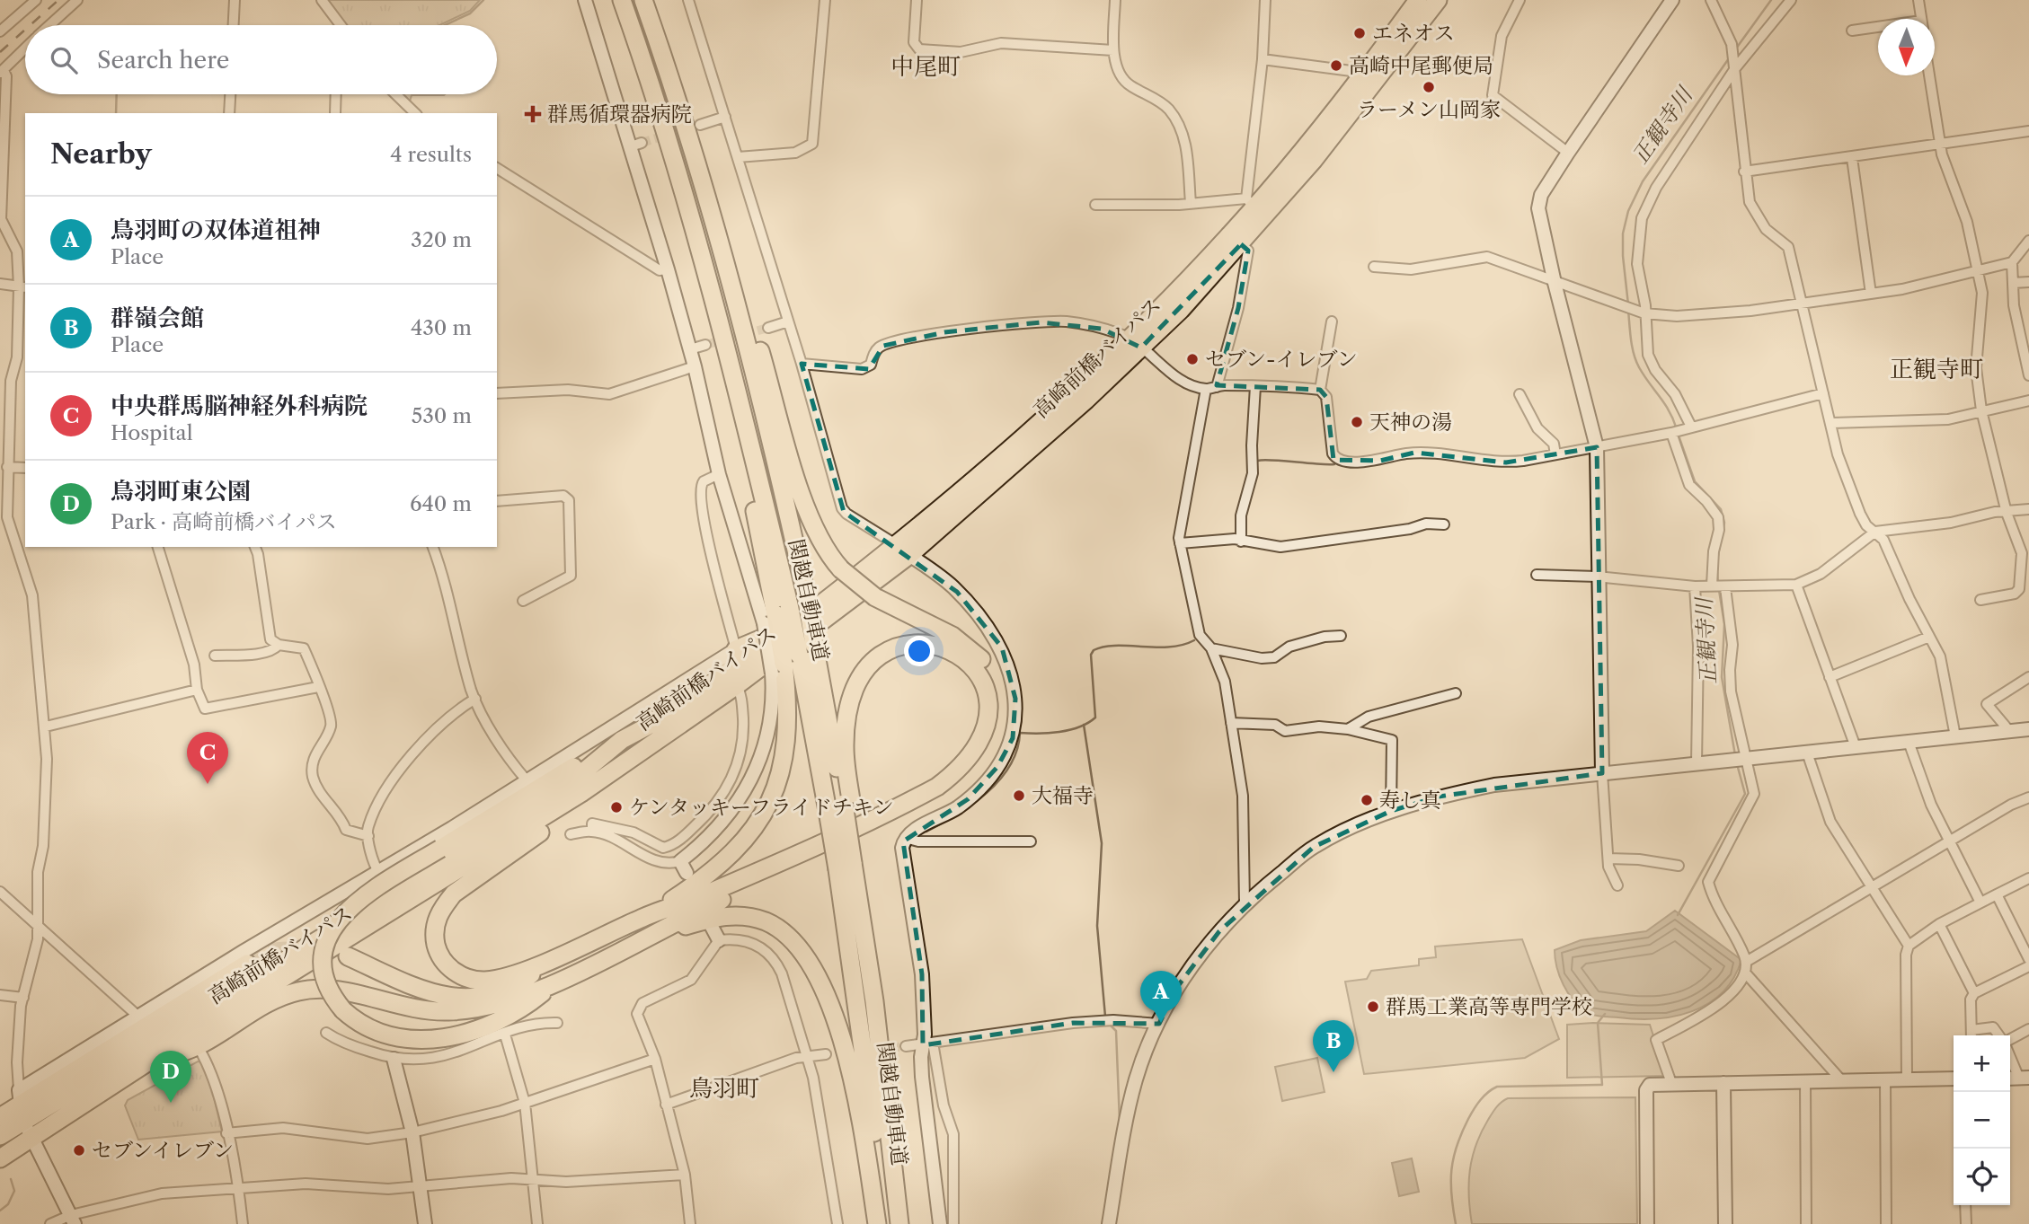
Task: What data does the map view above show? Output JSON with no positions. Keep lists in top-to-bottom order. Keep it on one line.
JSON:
{"streets":{"highway":["高崎前橋バイパス","関越自動車道"]},"districts":["中尾町","正観寺町","鳥羽町"],"water":["正観寺川"],"places":{"other":["エネオス","高崎中尾郵便局","ラーメン山岡家","セブン-イレブン","天神の湯","大福寺","寿し真","ケンタッキーフライドチキン","群馬工業高等専門学校","セブンイレブン"],"health":["群馬循環器病院"]},"north":"bottom","page":{"search":"Search here","heading":["Nearby","4 results"],"list":[{"mark":"A","name":"鳥羽町の双体道祖神","note":"Place","value":"320 m"},{"mark":"B","name":"群嶺会館","note":"Place","value":"430 m"},{"mark":"C","name":"中央群馬脳神経外科病院","note":"Hospital","value":"530 m"},{"mark":"D","name":"鳥羽町東公園","note":"Park · 高崎前橋バイパス","value":"640 m"}],"pins":["C","A","B","D"],"map_buttons":["+","−"]}}
